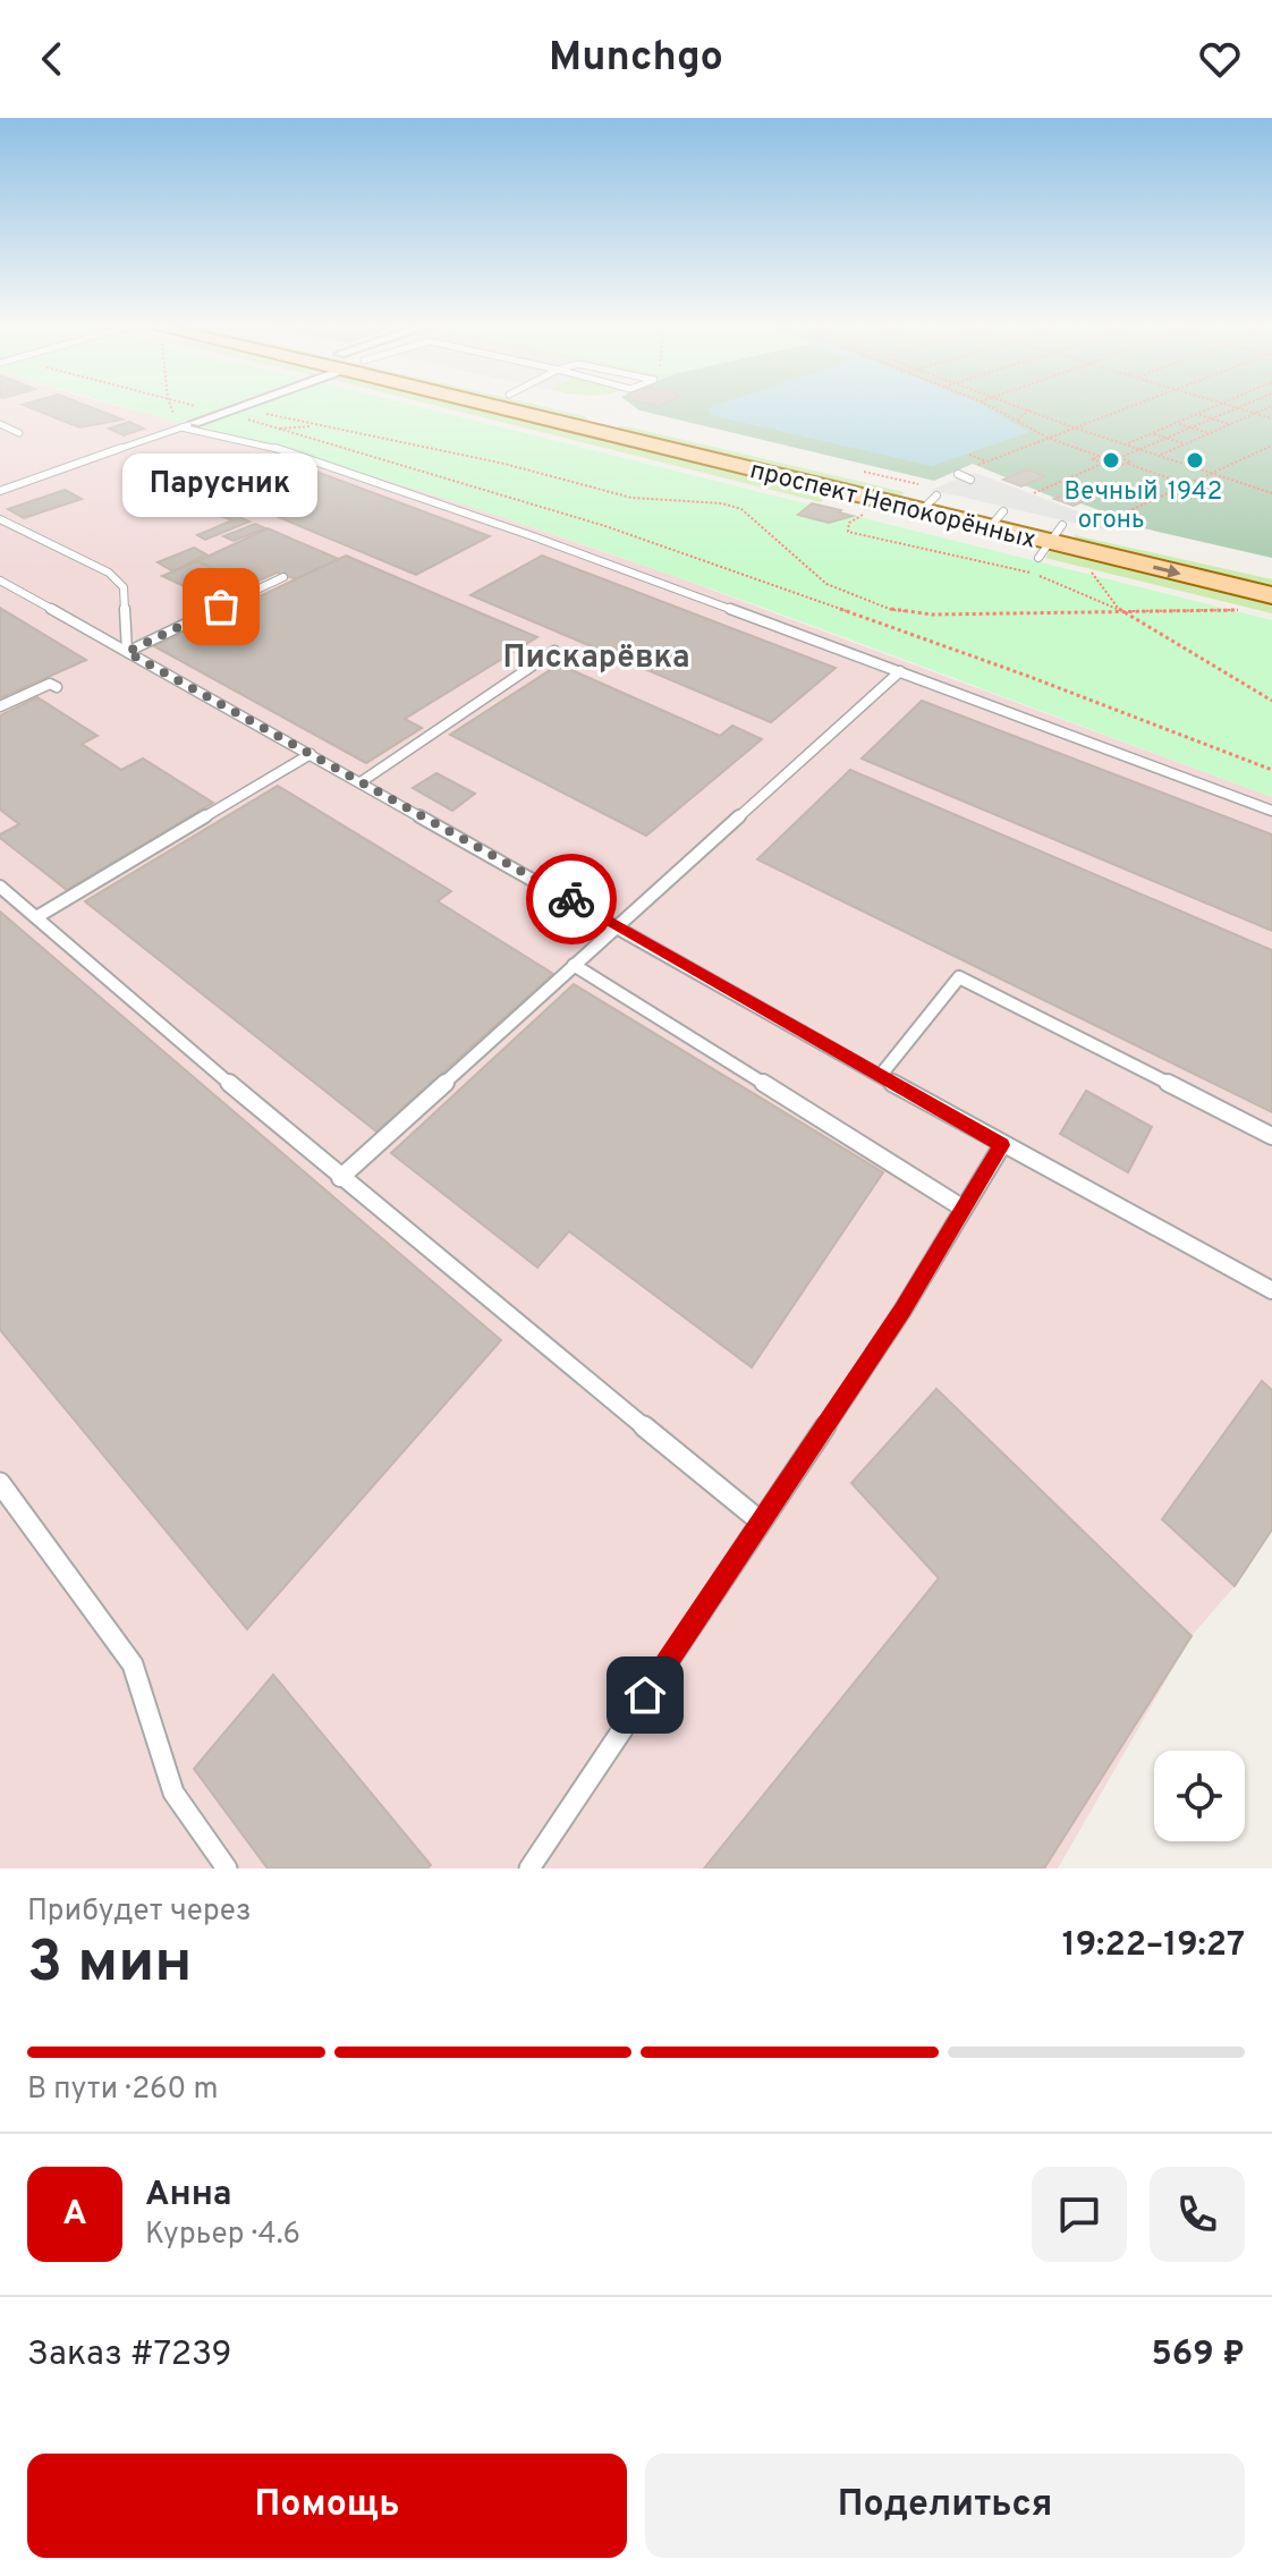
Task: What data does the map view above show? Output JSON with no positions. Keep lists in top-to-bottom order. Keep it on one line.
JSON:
{"streets":{"main road":["проспект Непокорённых"]},"districts":["Пискарёвка"],"places":["Вечный огонь","1942","Парусник"],"page":{"header":"Munchgo","bubble":"Парусник","heading":["3 мин","Прибудет через","19:22–19:27"],"panel":["Анна","Курьер · 4.6","Заказ #7239","569 ₽"],"bar":"В пути · 260 m","round":"А","buttons":["Помощь","Поделиться"]}}
